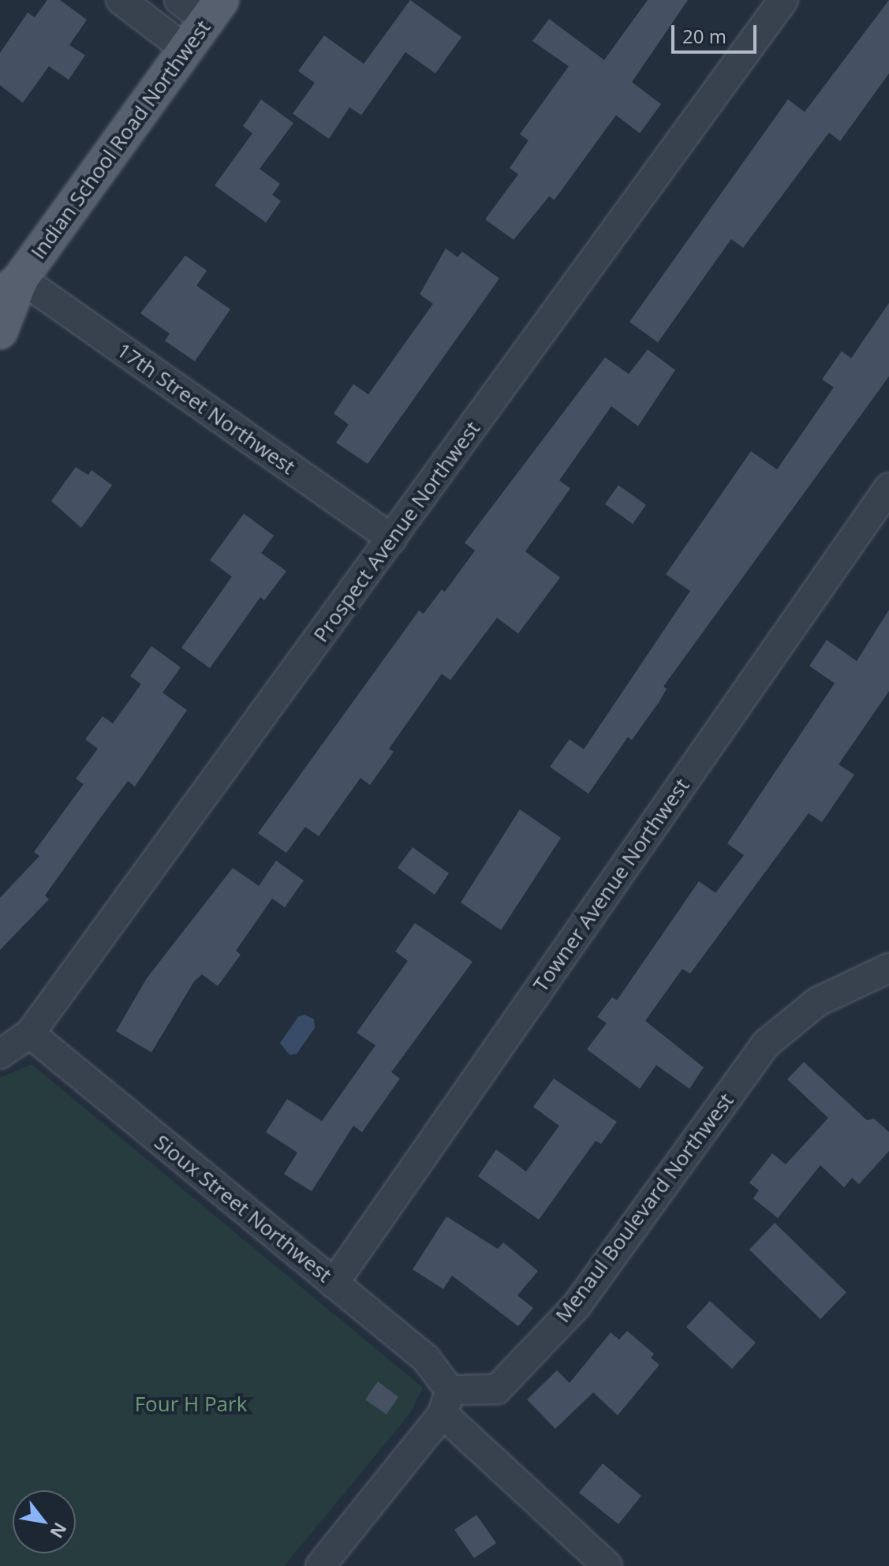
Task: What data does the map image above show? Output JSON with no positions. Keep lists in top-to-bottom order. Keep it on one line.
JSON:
{"streets":{"main road":["Indian School Road Northwest"],"street":["17th Street Northwest","Prospect Avenue Northwest","Towner Avenue Northwest","Menaul Boulevard Northwest","Sioux Street Northwest"]},"crossings":[["Indian School Road Northwest","17th Street Northwest"],["17th Street Northwest","Prospect Avenue Northwest"],["Prospect Avenue Northwest","Sioux Street Northwest"],["Towner Avenue Northwest","Sioux Street Northwest"],["Menaul Boulevard Northwest","Sioux Street Northwest"]],"parks":["Four H Park"],"scale_bar":"20 m","north":"bottom right"}
